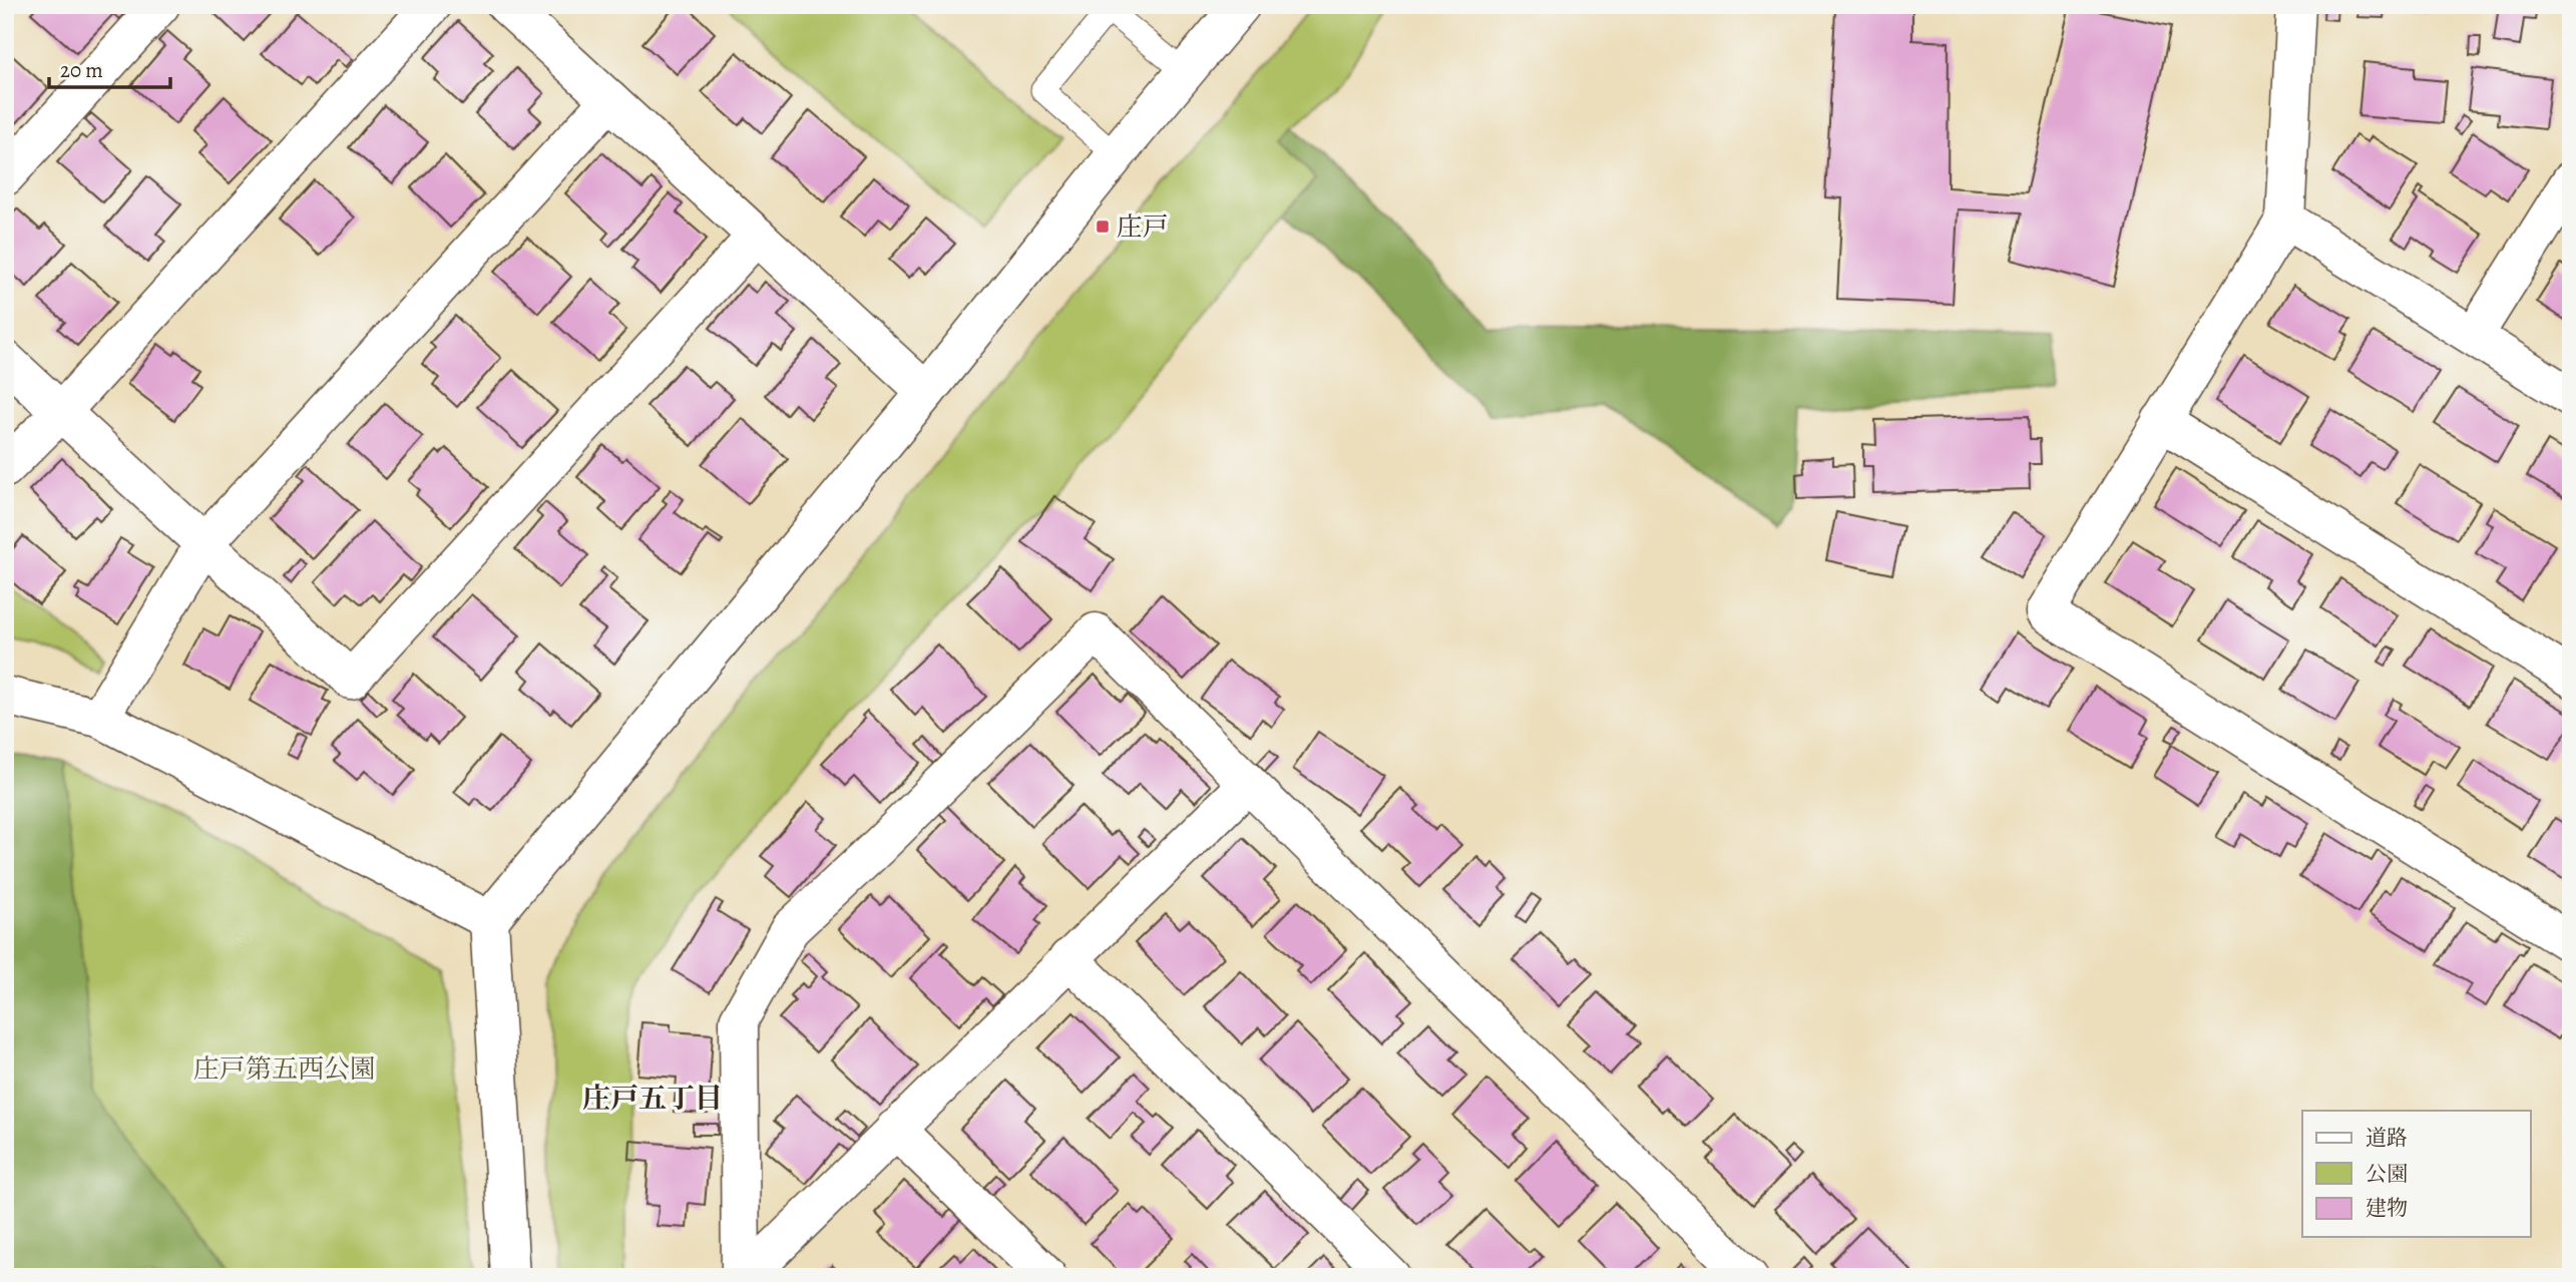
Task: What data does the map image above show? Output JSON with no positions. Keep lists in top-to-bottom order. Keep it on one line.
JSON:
{"districts":["庄戸五丁目"],"parks":["庄戸第五西公園"],"places":{"transit":["庄戸"]},"legend":["道路","公園","建物"],"scale_bar":"20 m"}
